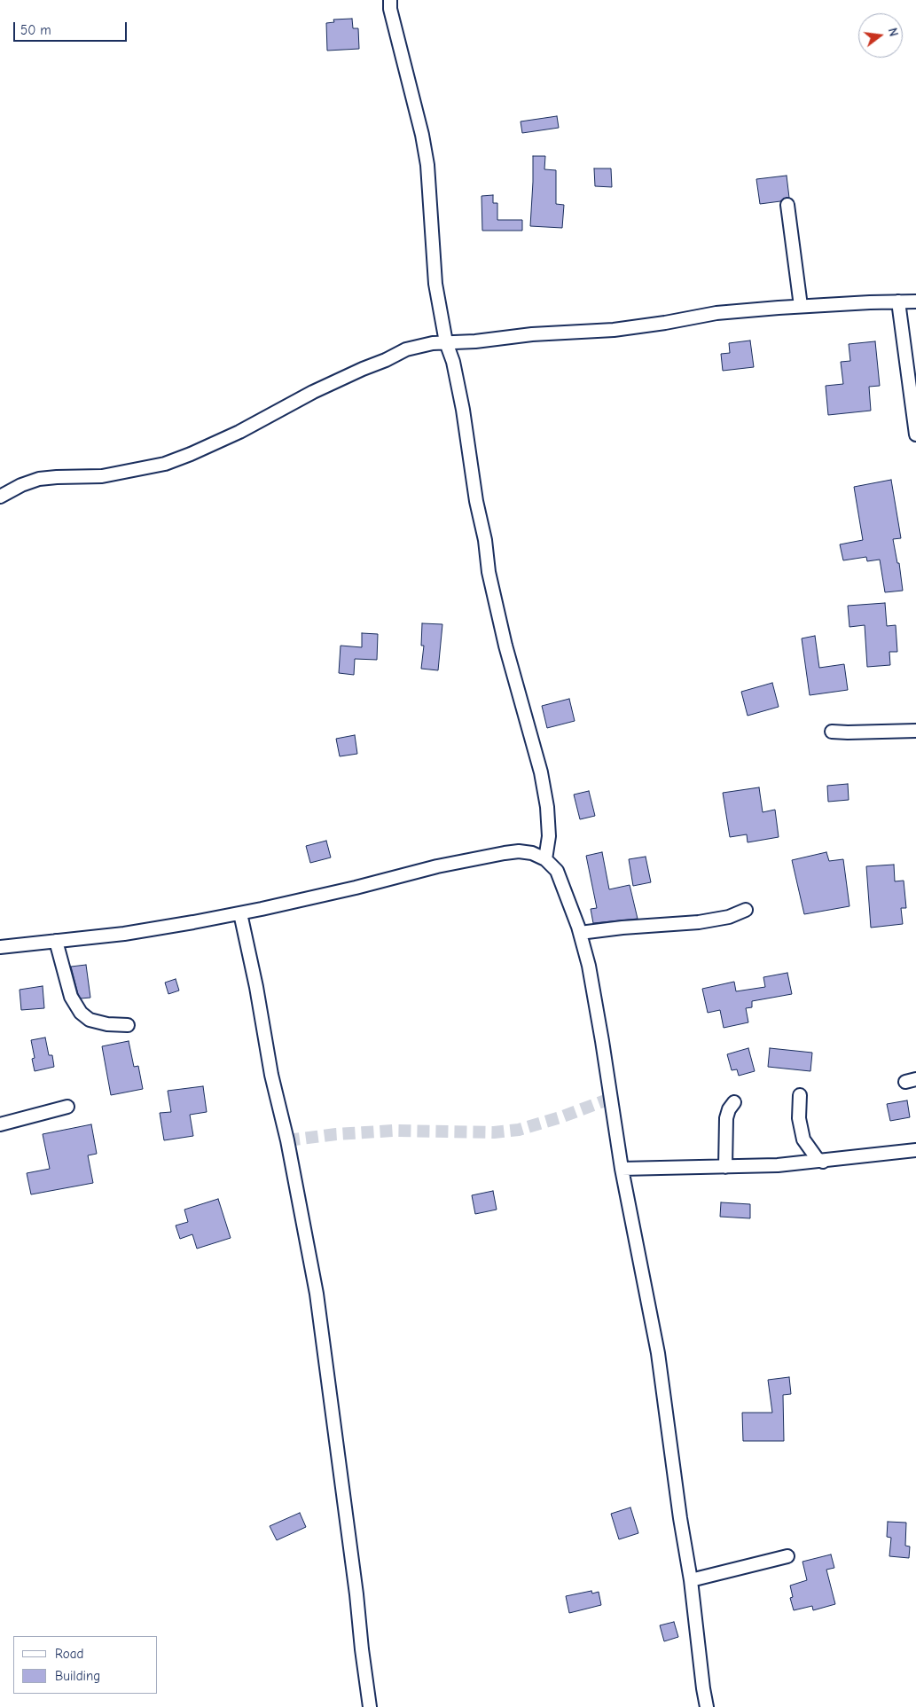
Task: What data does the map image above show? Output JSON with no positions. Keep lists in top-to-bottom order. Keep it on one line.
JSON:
{"legend":["Road","Building"],"scale_bar":"50 m","north":"right"}
